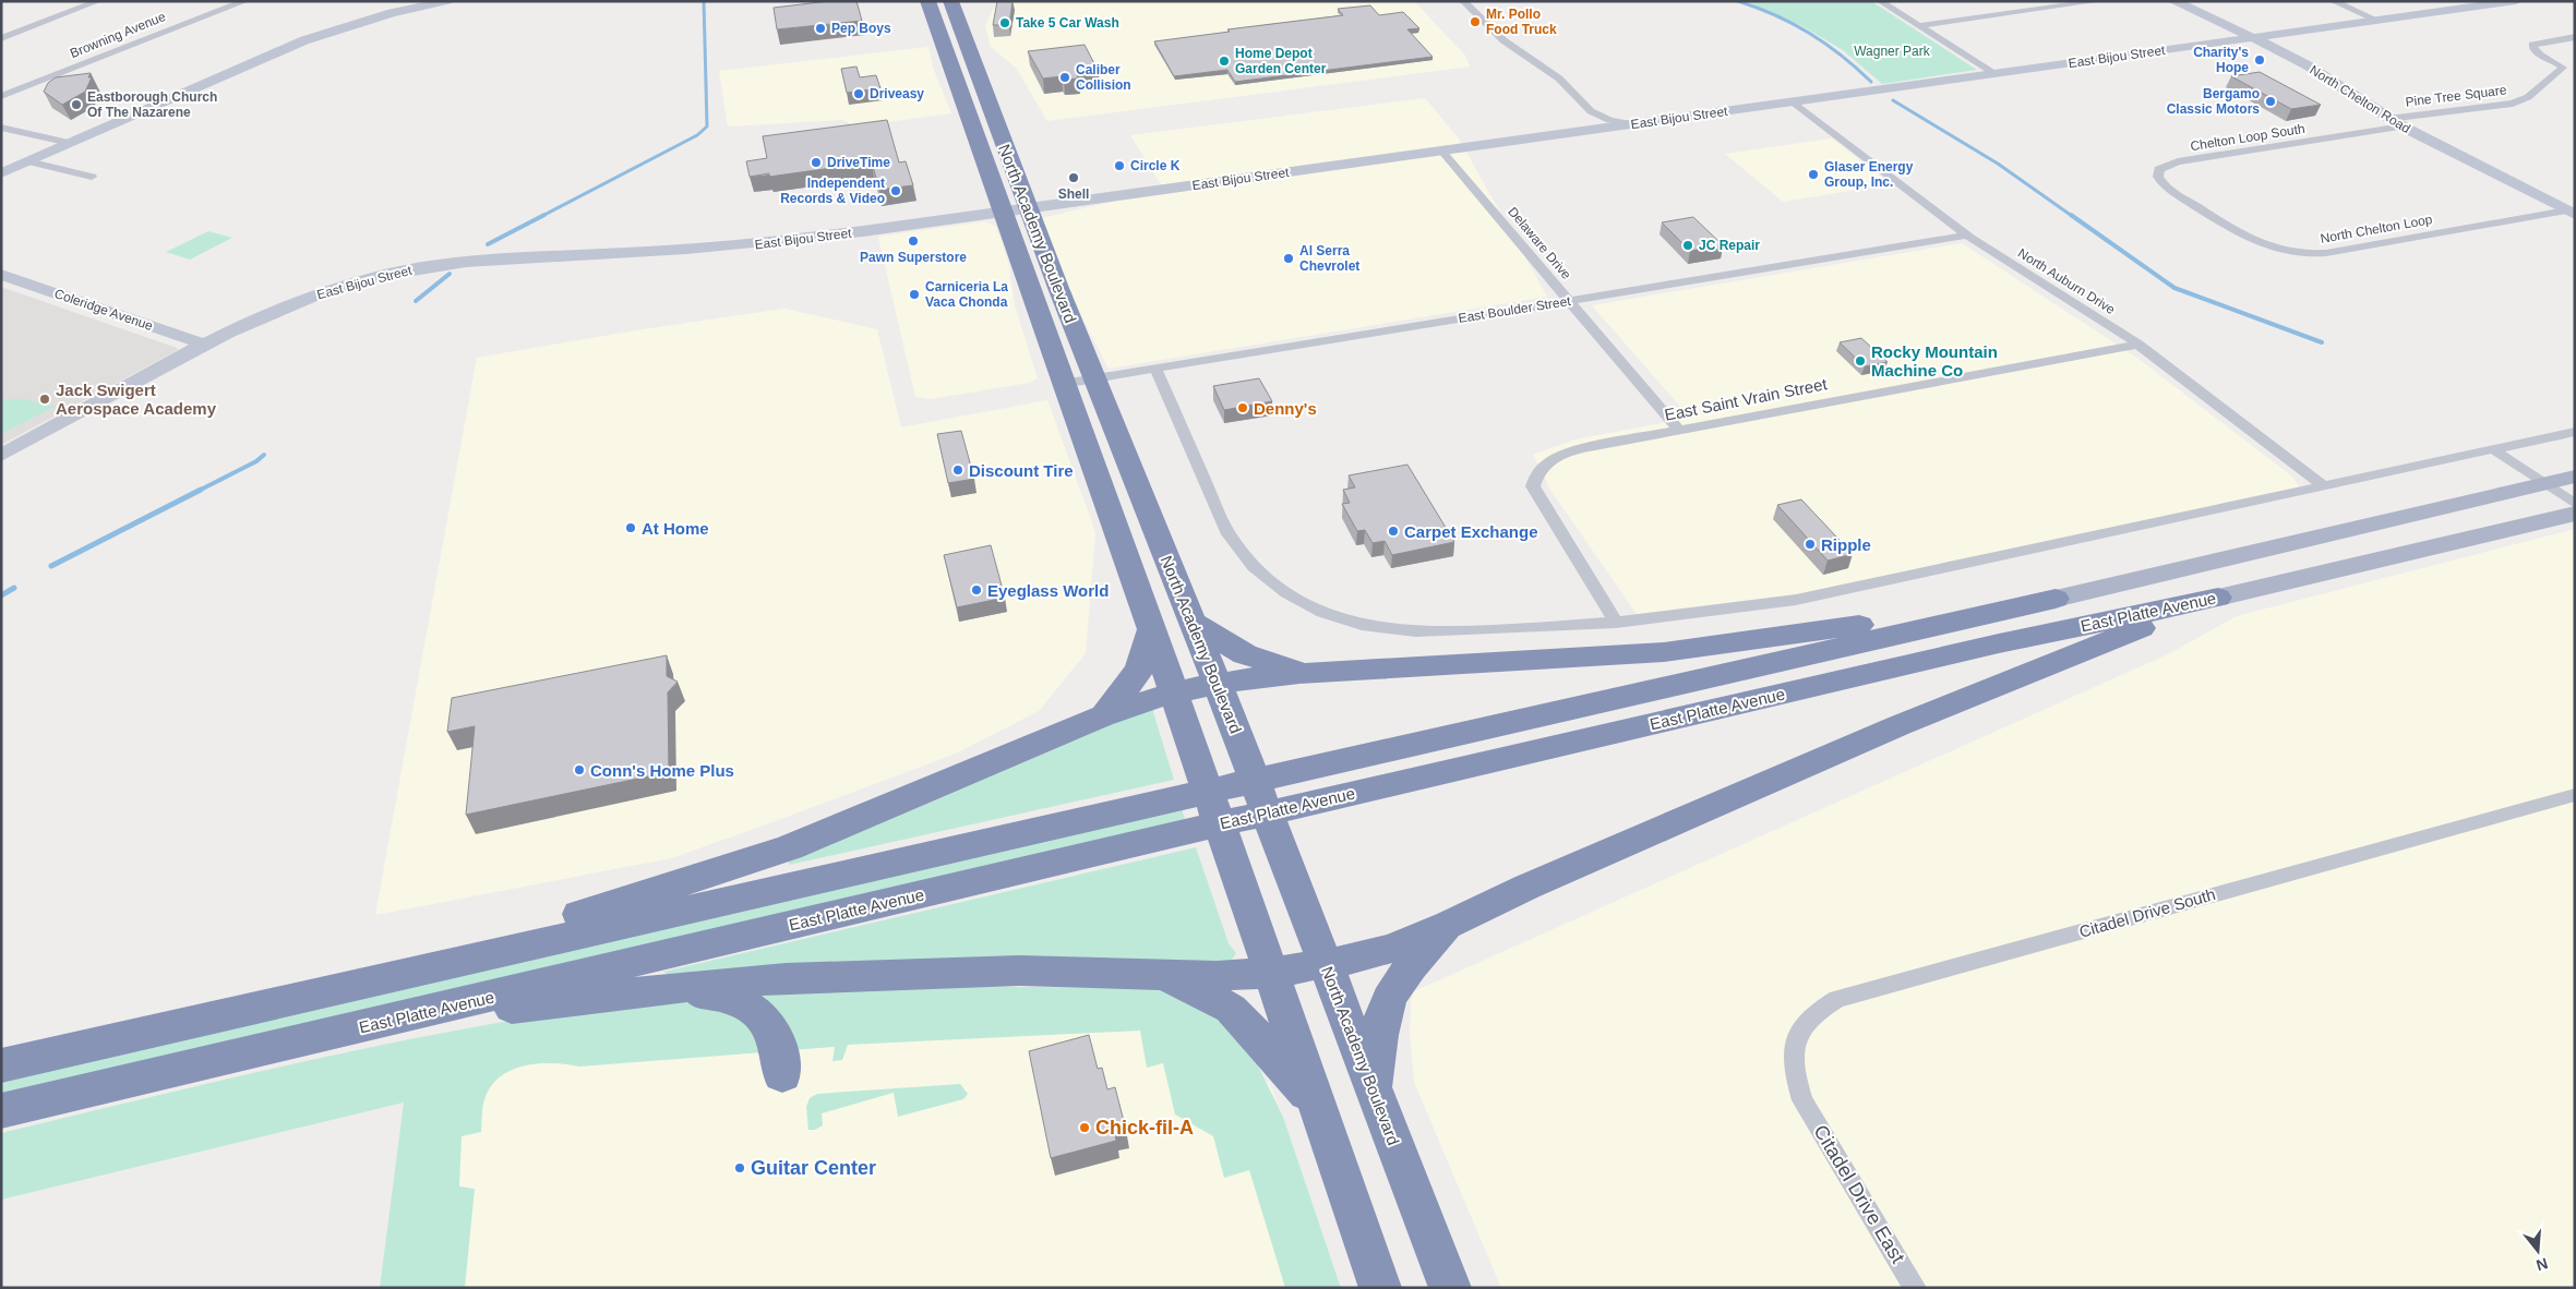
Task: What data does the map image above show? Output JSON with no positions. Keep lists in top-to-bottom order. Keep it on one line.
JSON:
{"streets":{"highway":["North Academy Boulevard","East Platte Avenue"],"street":["Browning Avenue","East Bijou Street","Pine Tree Square","North Chelton Road","Chelton Loop South","North Chelton Loop","Delaware Drive","North Auburn Drive","Coleridge Avenue","East Boulder Street","East Saint Vrain Street","Citadel Drive South","Citadel Drive East"]},"crossings":[["East Bijou Street","North Chelton Road"],["East Bijou Street","North Academy Boulevard"],["East Bijou Street","Delaware Drive"],["East Bijou Street","North Auburn Drive"],["East Bijou Street","Coleridge Avenue"],["Pine Tree Square","North Chelton Road"],["North Chelton Road","Chelton Loop South"],["North Chelton Road","North Chelton Loop"],["Chelton Loop South","North Chelton Loop"],["North Academy Boulevard","East Boulder Street"],["Delaware Drive","East Boulder Street"],["Delaware Drive","East Saint Vrain Street"],["North Auburn Drive","East Boulder Street"],["North Auburn Drive","East Saint Vrain Street"],["Citadel Drive South","Citadel Drive East"]],"parks":["Wagner Park"],"places":["Mr. Pollo Food Truck","Take 5 Car Wash","Pep Boys","Charity's Hope","Home Depot Garden Center","Caliber Collision","Driveasy","Bergamo Classic Motors","Eastborough Church Of The Nazarene","DriveTime","Circle K","Glaser Energy Group, Inc.","Shell","Independent Records & Video","Pawn Superstore","JC Repair","Al Serra Chevrolet","Carniceria La Vaca Chonda","Rocky Mountain Machine Co","Jack Swigert Aerospace Academy","Denny's","Discount Tire","At Home","Carpet Exchange","Ripple","Eyeglass World","Conn's Home Plus","Chick-fil-A","Guitar Center"],"north":"bottom"}
